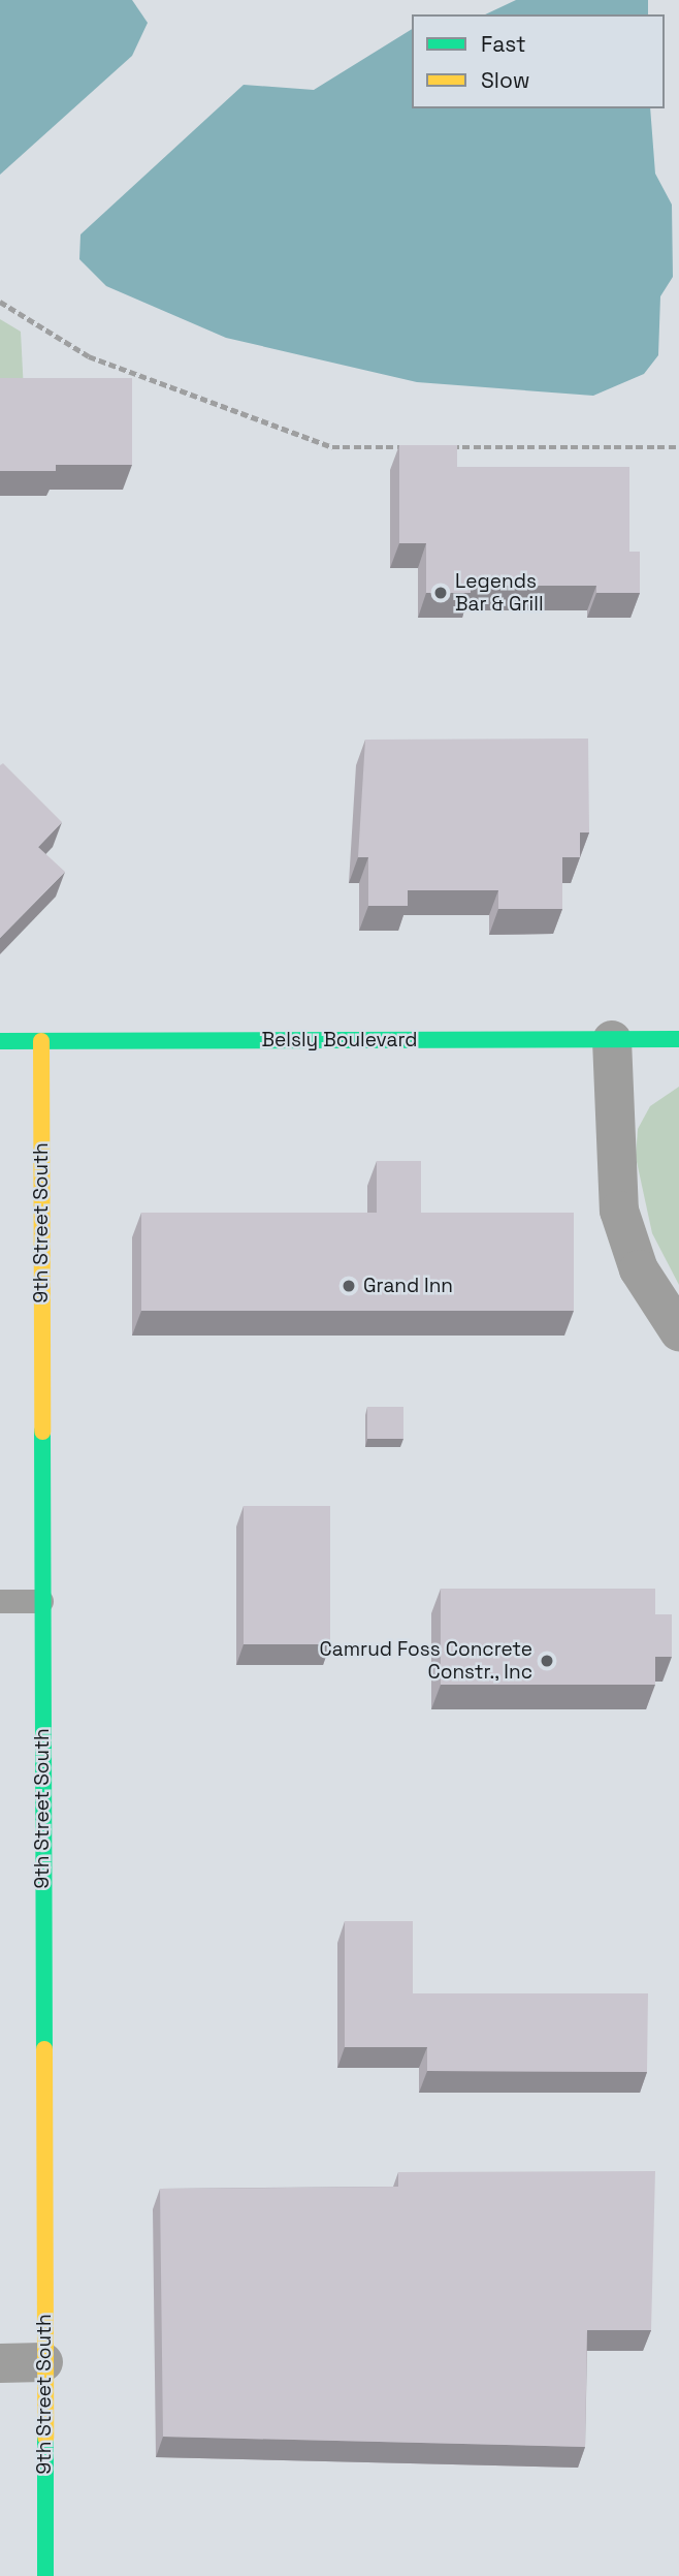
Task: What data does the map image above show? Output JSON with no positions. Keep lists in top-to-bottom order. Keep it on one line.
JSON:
{"streets":{"street":["Belsly Boulevard","9th Street South"]},"crossings":[["Belsly Boulevard","9th Street South"]],"places":["Legends Bar & Grill","Grand Inn","Camrud Foss Concrete Constr., Inc"],"legend":["Fast","Slow"]}
